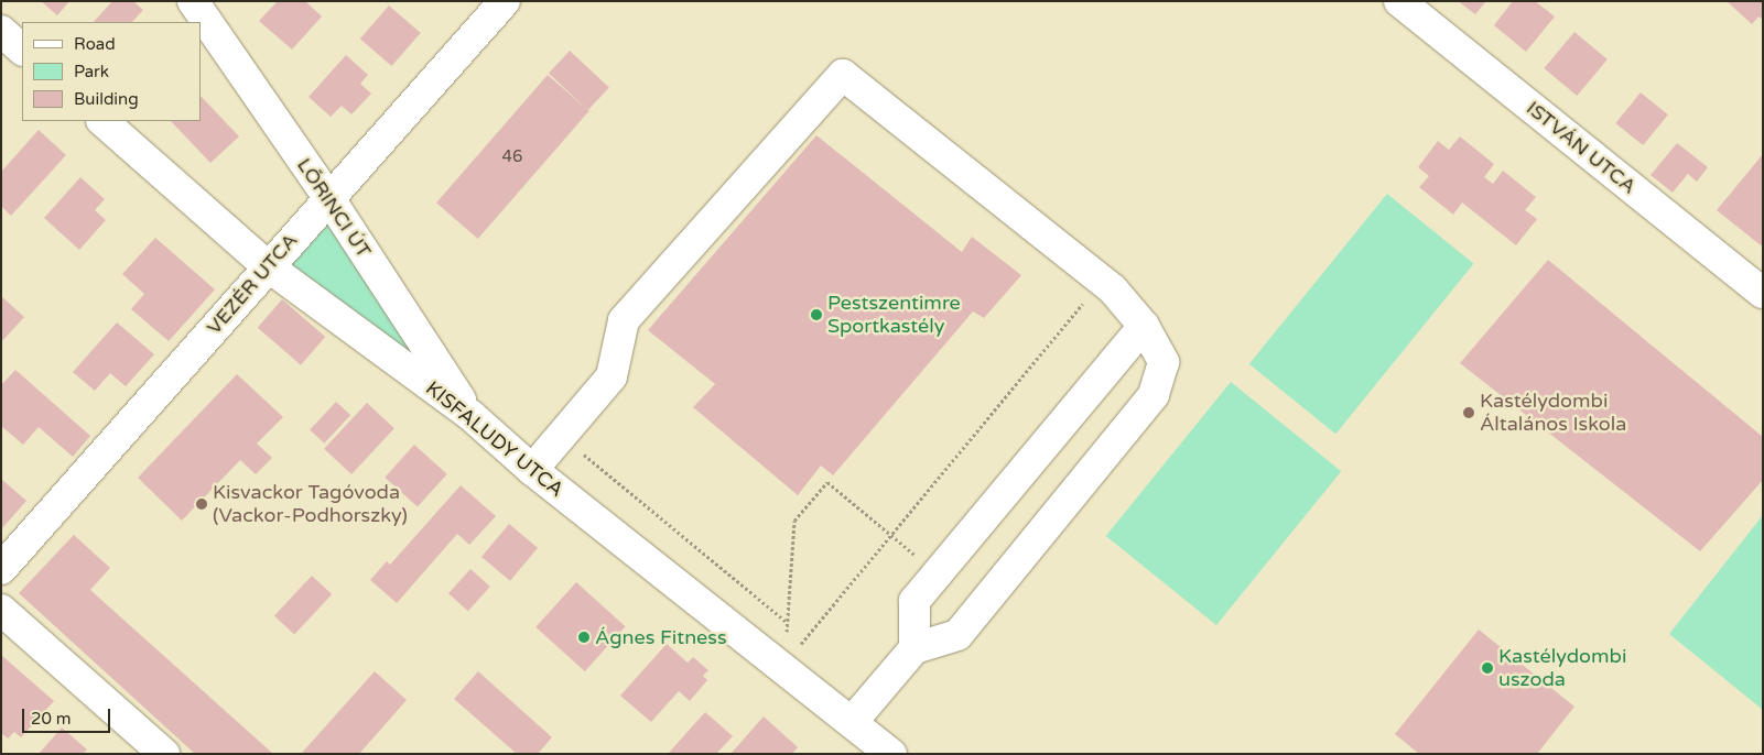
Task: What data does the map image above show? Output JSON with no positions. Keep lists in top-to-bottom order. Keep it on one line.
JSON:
{"streets":{"street":["ISTVÁN UTCA","LŐRINCI ÚT","VEZÉR UTCA","KISFALUDY UTCA"]},"crossings":[["LŐRINCI ÚT","VEZÉR UTCA"],["LŐRINCI ÚT","KISFALUDY UTCA"],["VEZÉR UTCA","KISFALUDY UTCA"]],"places":["Pestszentimre Sportkastély","Kastélydombi Általános Iskola","Kisvackor Tagóvoda (Vackor-Podhorszky)","Ágnes Fitness","Kastélydombi uszoda"],"house_numbers":["46"],"legend":["Road","Park","Building"],"scale_bar":"20 m"}
